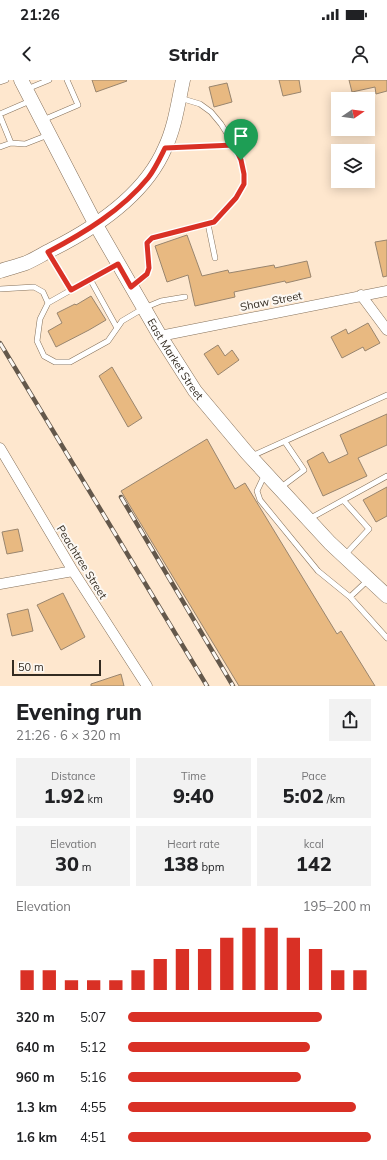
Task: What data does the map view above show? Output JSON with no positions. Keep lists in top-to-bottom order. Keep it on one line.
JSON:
{"streets":{"main road":["East Market Street"],"street":["Shaw Street","Peachtree Street"]},"crossings":[["Shaw Street","East Market Street"]],"scale_bar":"50 m","north":"right","page":{"status":"21:26","header":"Stridr","scale":"50 m","heading":["Evening run","21:26 · 6 × 320 m"],"stats":[["Distance","1.92 km"],["Time","9:40"],["Pace","5:02 /km"],["Elevation","30 m"],["Heart rate","138 bpm"],["kcal","142"]],"chart":["Elevation","195–200 m"],"list":[{"name":"320 m","note":"5:07"},{"name":"640 m","note":"5:12"},{"name":"960 m","note":"5:16"},{"name":"1.3 km","note":"4:55"},{"name":"1.6 km","note":"4:51"}]}}
